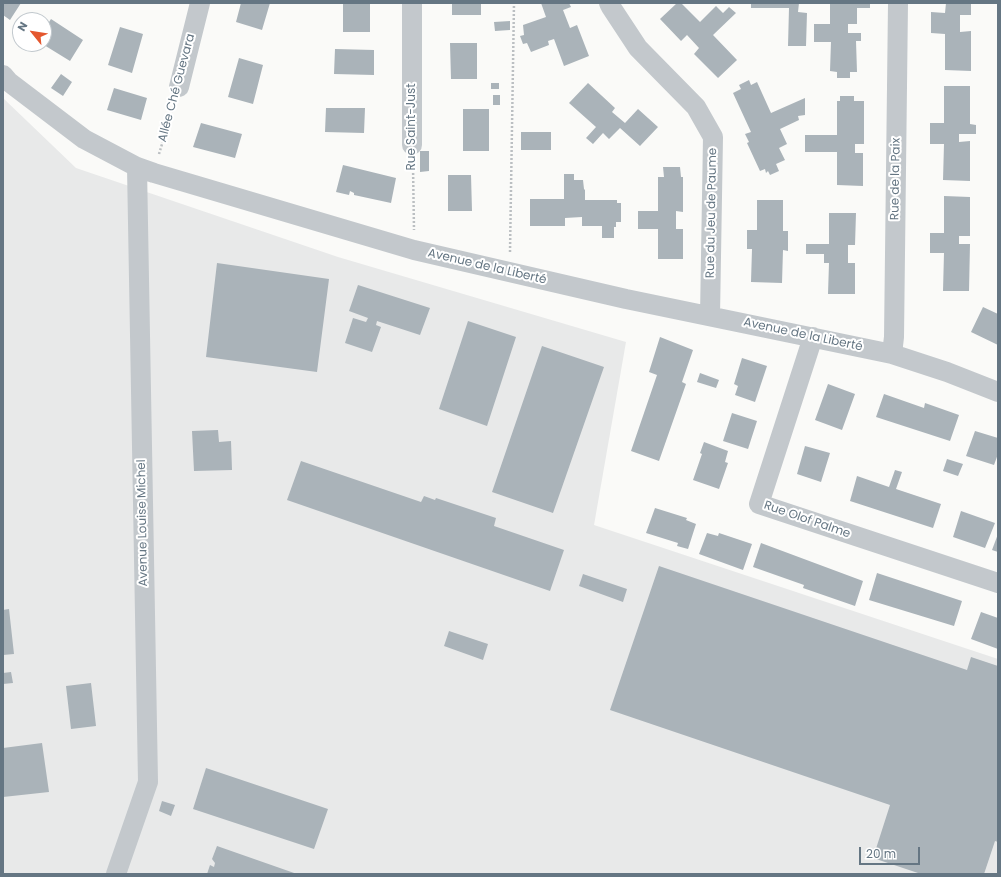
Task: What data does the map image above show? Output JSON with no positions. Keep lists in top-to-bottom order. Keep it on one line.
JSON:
{"streets":{"street":["Allée Ché Guevara","Rue Saint-Just","Rue de la Paix","Rue du Jeu de Paume","Avenue de la Liberté","Rue Olof Palme","Avenue Louise Michel"]},"crossings":[["Allée Ché Guevara","Avenue de la Liberté"],["Allée Ché Guevara","Avenue Louise Michel"],["Rue Saint-Just","Avenue de la Liberté"],["Rue de la Paix","Avenue de la Liberté"],["Rue du Jeu de Paume","Avenue de la Liberté"],["Avenue de la Liberté","Rue Olof Palme"],["Avenue de la Liberté","Avenue Louise Michel"]],"scale_bar":"20 m","north":"top left"}
